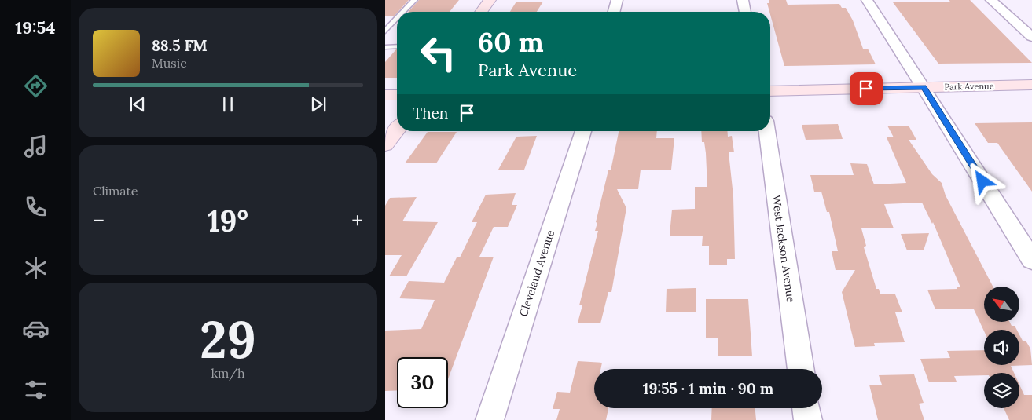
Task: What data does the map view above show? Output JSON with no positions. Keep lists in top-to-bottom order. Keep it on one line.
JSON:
{"streets":{"main road":["Park Avenue"],"street":["West Jackson Avenue","Cleveland Avenue"]},"north":"top left","page":{"tabs":"19:54","turn":["60 m","Park Avenue"],"song":["88.5 FM","Music"],"then":"Then","tile":["Climate",["29","km/h"]],"heat":["−","19°","+"],"limit":"30","trip":"19:55 · 1 min · 90 m"}}
